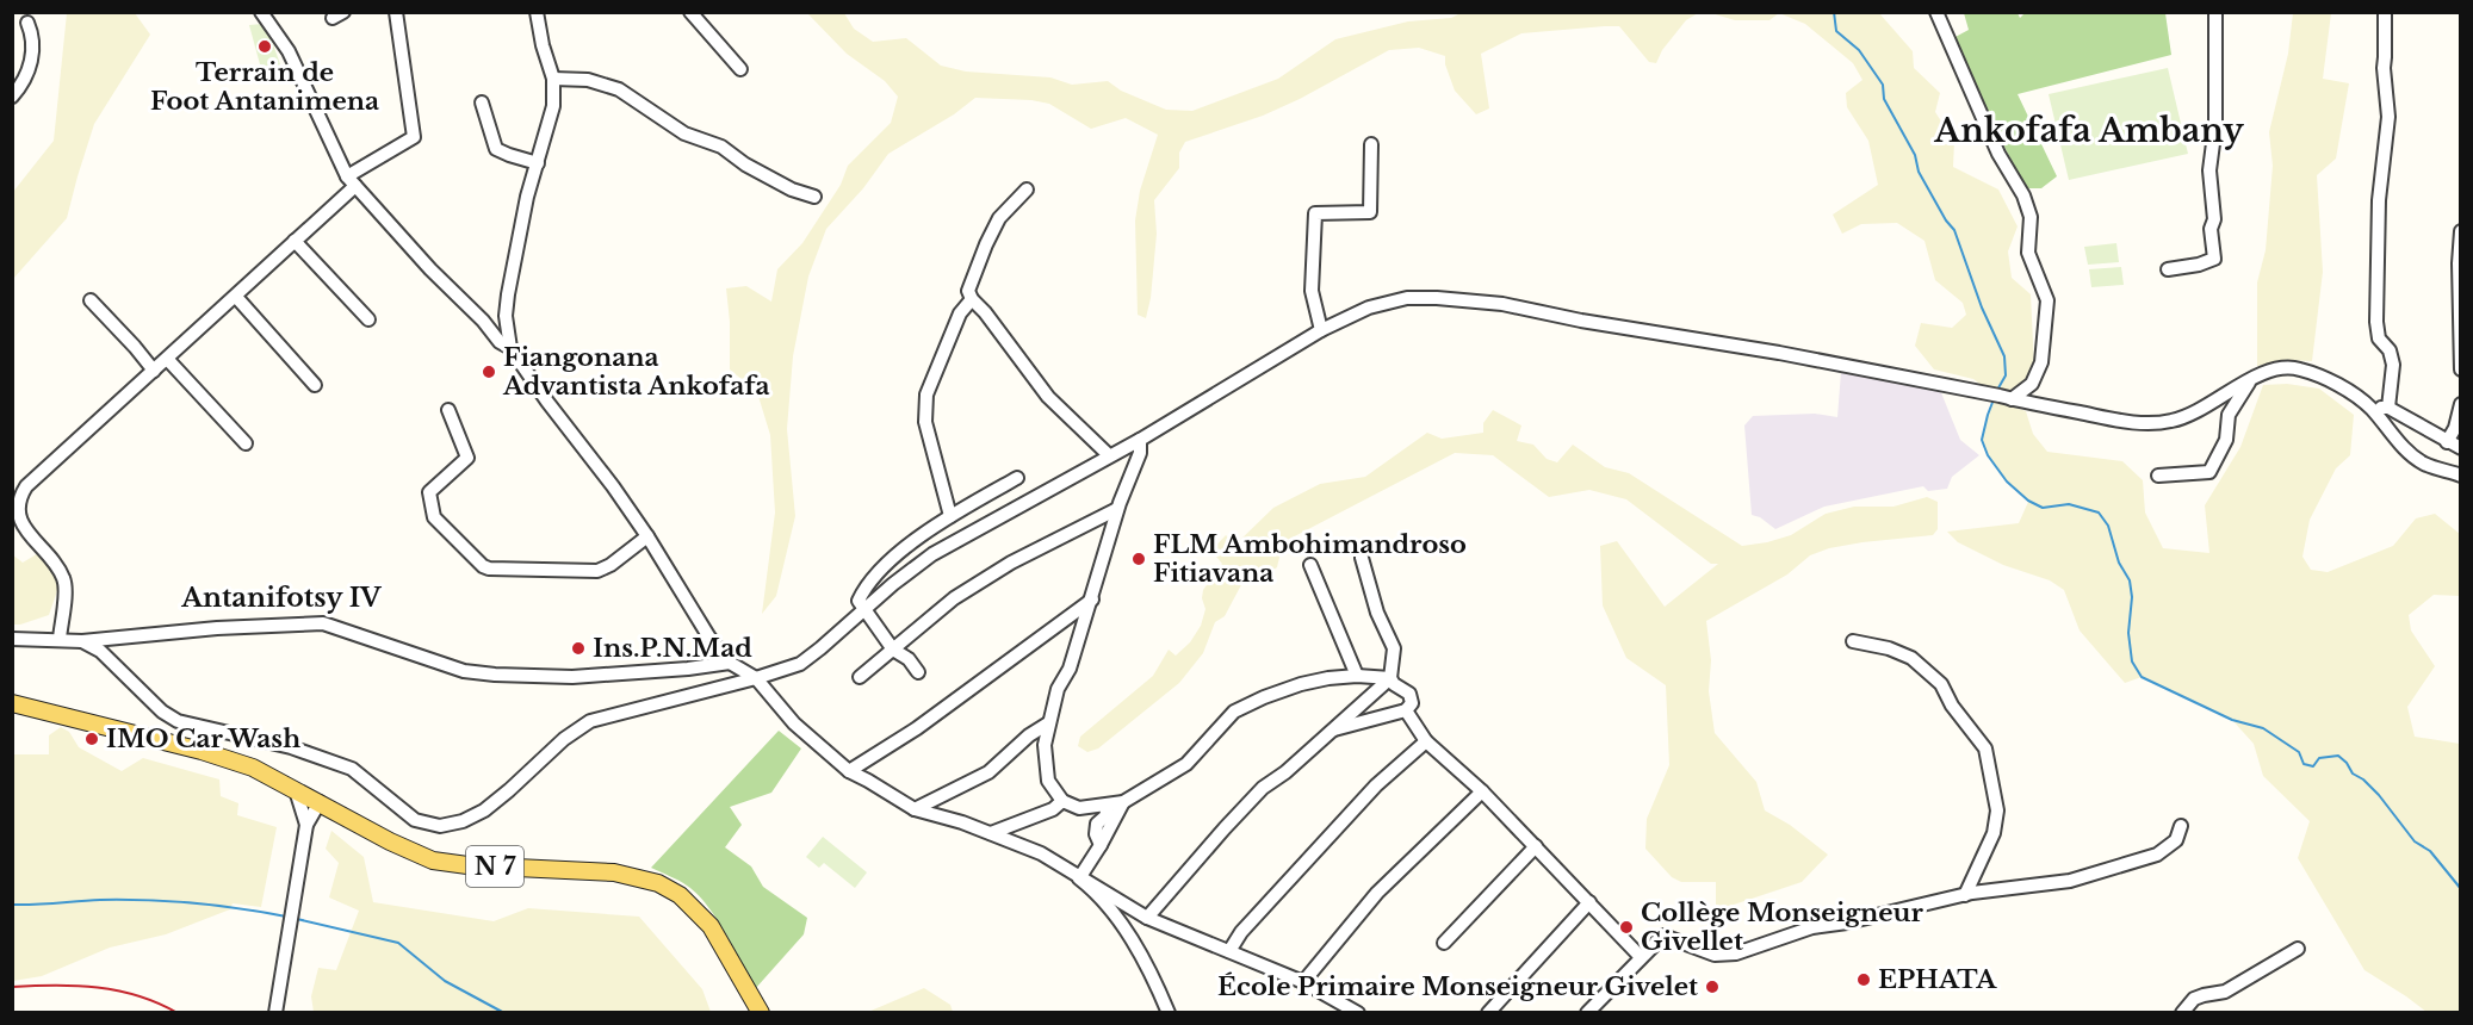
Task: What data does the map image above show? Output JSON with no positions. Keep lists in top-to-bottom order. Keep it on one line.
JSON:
{"streets":{"main road":["N 7"]},"districts":["Ankofafa Ambany","Antanifotsy IV"],"places":["Terrain de Foot Antanimena","Fiangonana Advantista Ankofafa","FLM Ambohimandroso Fitiavana","Ins.P.N.Mad","IMO Car Wash","Collège Monseigneur Givellet","EPHATA","École Primaire Monseigneur Givelet"]}
